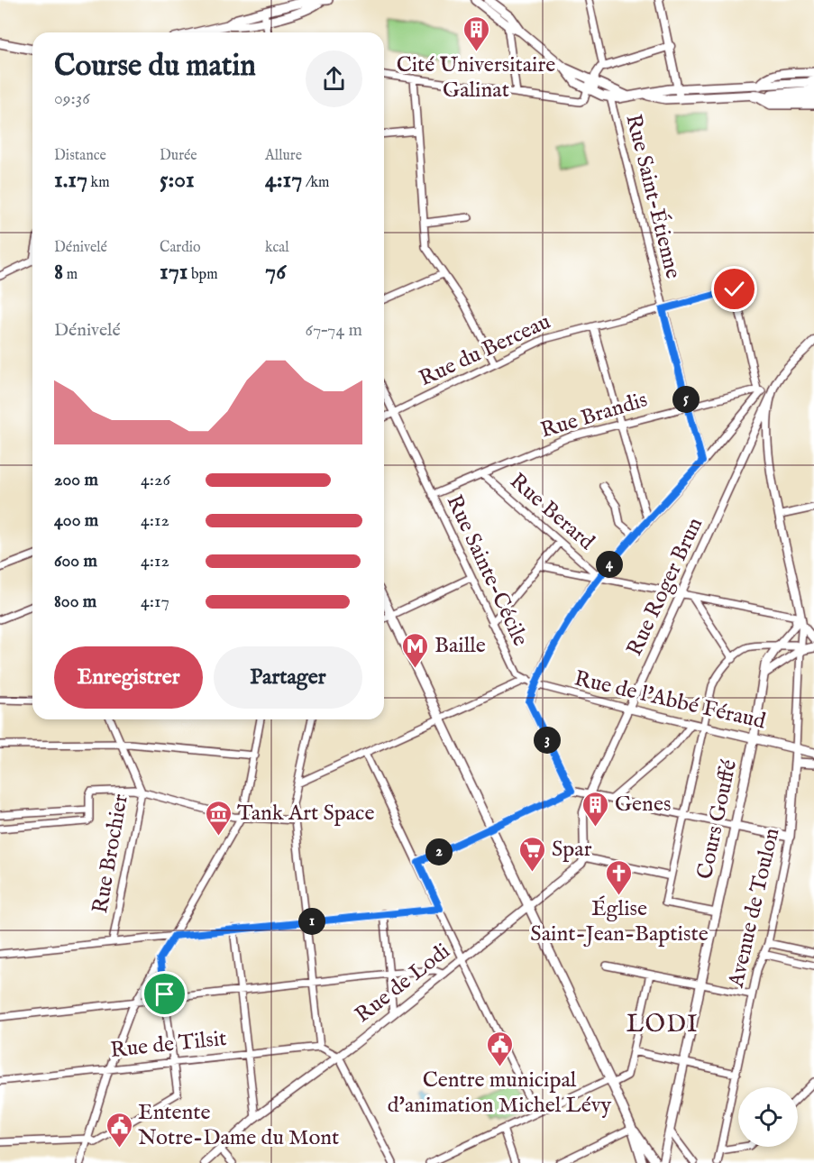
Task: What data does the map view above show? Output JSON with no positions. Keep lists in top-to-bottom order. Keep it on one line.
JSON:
{"streets":{"main road":["Rue de l'Abbé Féraud","Cours Gouffé","Avenue de Toulon"],"street":["Rue Saint-Étienne","Rue du Berceau","Rue Brandis","Rue Berard","Rue Sainte-Cécile","Rue Roger Brun","Rue Brochier","Rue de Lodi","Rue de Tilsit"]},"crossings":[["Rue Saint-Étienne","Rue du Berceau"],["Rue Saint-Étienne","Rue Brandis"],["Rue du Berceau","Rue Brandis"],["Rue du Berceau","Rue Sainte-Cécile"],["Rue Brandis","Rue Berard"],["Rue Brandis","Rue Sainte-Cécile"],["Rue Brandis","Rue Roger Brun"],["Rue Brandis","Avenue de Toulon"],["Rue Sainte-Cécile","Rue de l'Abbé Féraud"],["Rue Roger Brun","Rue de l'Abbé Féraud"],["Rue Roger Brun","Avenue de Toulon"],["Rue de l'Abbé Féraud","Cours Gouffé"],["Rue de l'Abbé Féraud","Avenue de Toulon"]],"districts":["LODI"],"places":{"building":["Cité Universitaire Galinat","Genes"],"metro station":["Baille"],"museum":["Tank Art Space"],"supermarket":["Spar"],"church":["Église Saint-Jean-Baptiste"],"public building":["Centre municipal d'animation Michel Lévy","Entente Notre-Dame du Mont"]},"page":{"heading":["Course du matin","09:36"],"stats":[["Distance","1.17 km"],["Durée","5:01"],["Allure","4:17 /km"],["Dénivelé","8 m"],["Cardio","171 bpm"],["kcal","76"]],"chart":["Dénivelé","67–74 m"],"pins":["5","4","3","2","1"],"list":[{"name":"200 m","note":"4:26"},{"name":"400 m","note":"4:12"},{"name":"600 m","note":"4:12"},{"name":"800 m","note":"4:17"}],"buttons":["Enregistrer","Partager"]}}
